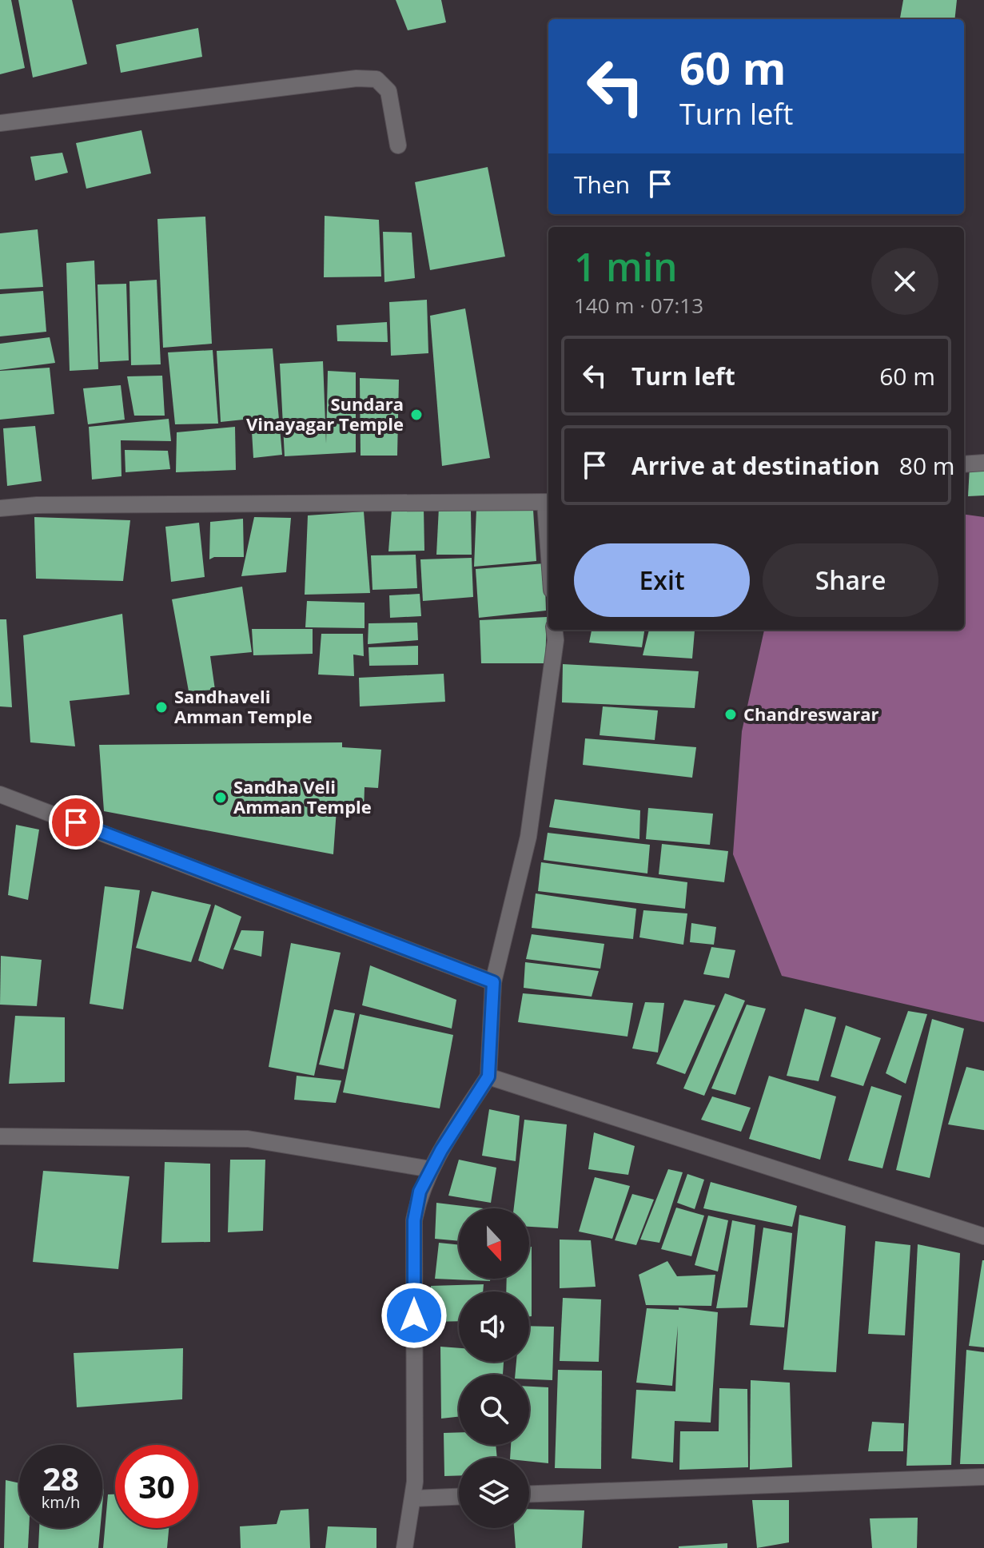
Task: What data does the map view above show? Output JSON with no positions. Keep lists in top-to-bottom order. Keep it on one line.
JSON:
{"places":["Sundara Vinayagar Temple","Sandhaveli Amman Temple","Chandreswarar","Sandha Veli Amman Temple"],"north":"bottom","page":{"turn":["60 m","Turn left"],"then":"Then","heading":["1 min","140 m · 07:13"],"list":[{"name":"Turn left","value":"60 m"},{"name":"Arrive at destination","value":"80 m"}],"buttons":["Exit","Share"],"speed":"28 km/h","limit":"30"}}
